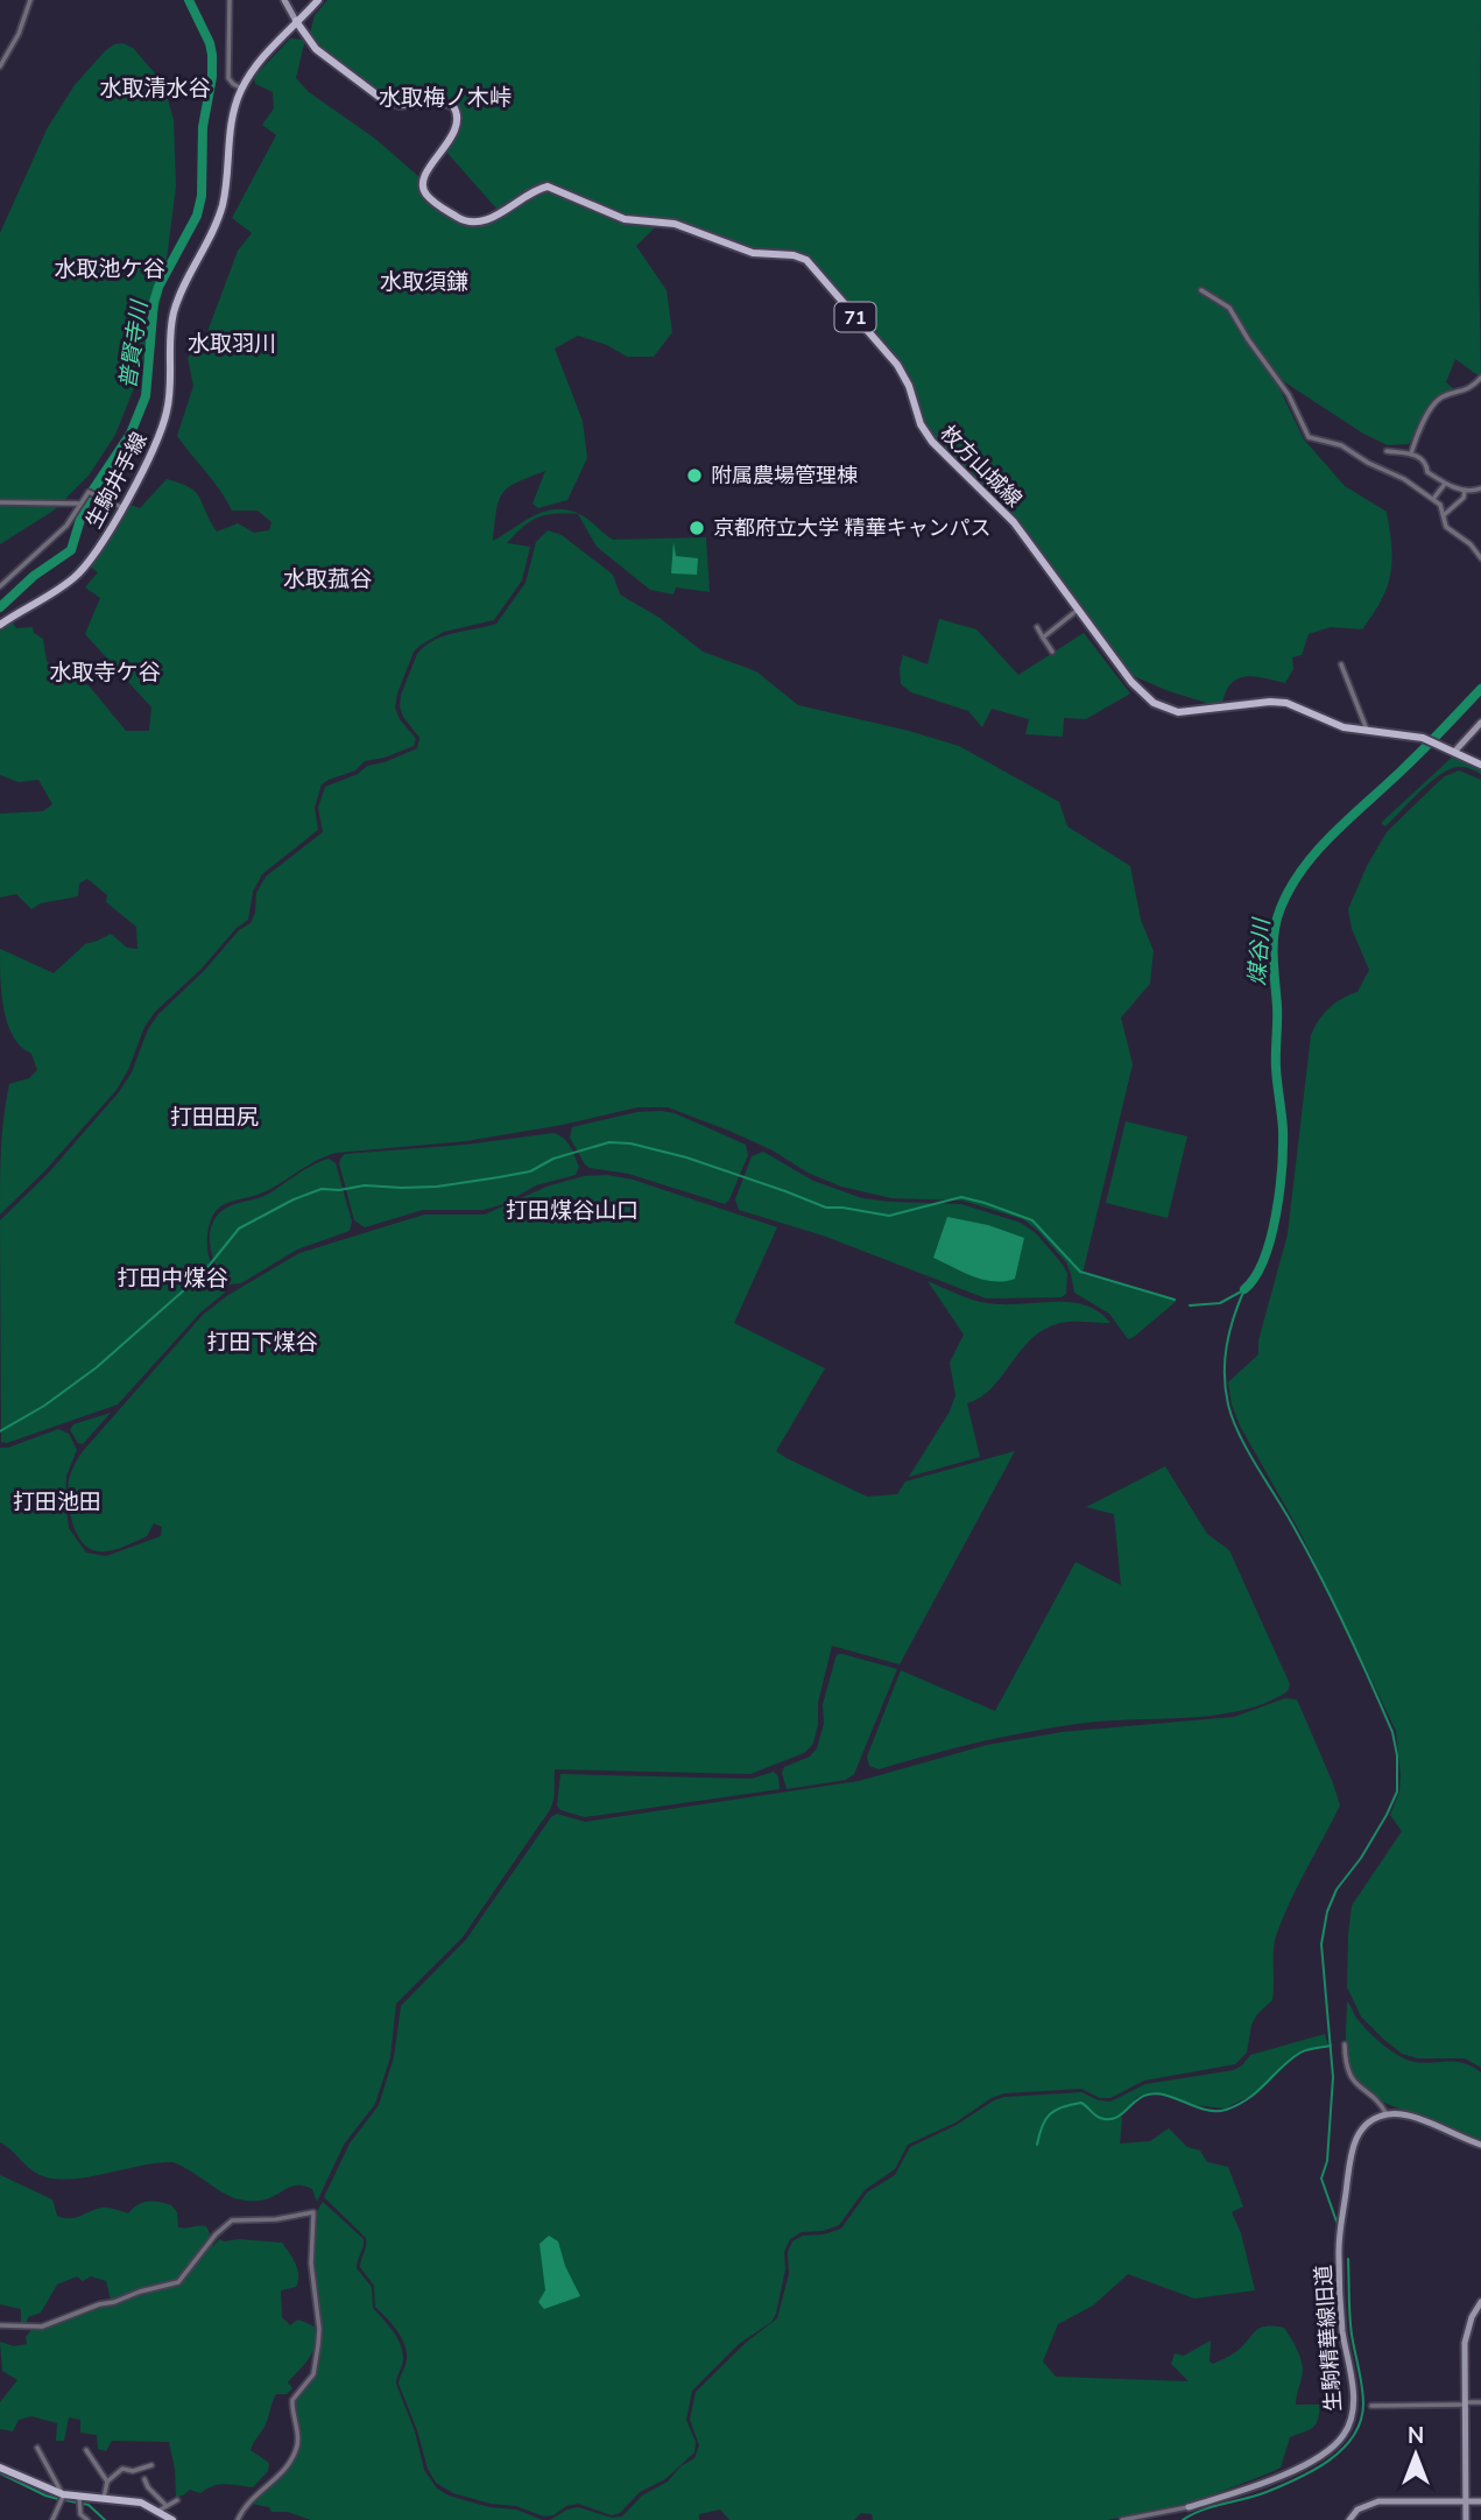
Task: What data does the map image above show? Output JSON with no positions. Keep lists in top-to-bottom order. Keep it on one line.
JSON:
{"streets":{"main road":["71","枚方山城線","生駒井手線"],"street":["生駒精華線旧道"]},"crossings":[["枚方山城線","生駒井手線"]],"districts":["水取清水谷","水取梅ノ木峠","水取池ケ谷","水取須鎌","水取羽川","水取菰谷","水取寺ケ谷","打田田尻","打田煤谷山口","打田中煤谷","打田下煤谷","打田池田"],"water":["普賢寺川","煤谷川"],"places":["附属農場管理棟","京都府立大学 精華キャンパス"],"north":"top"}
